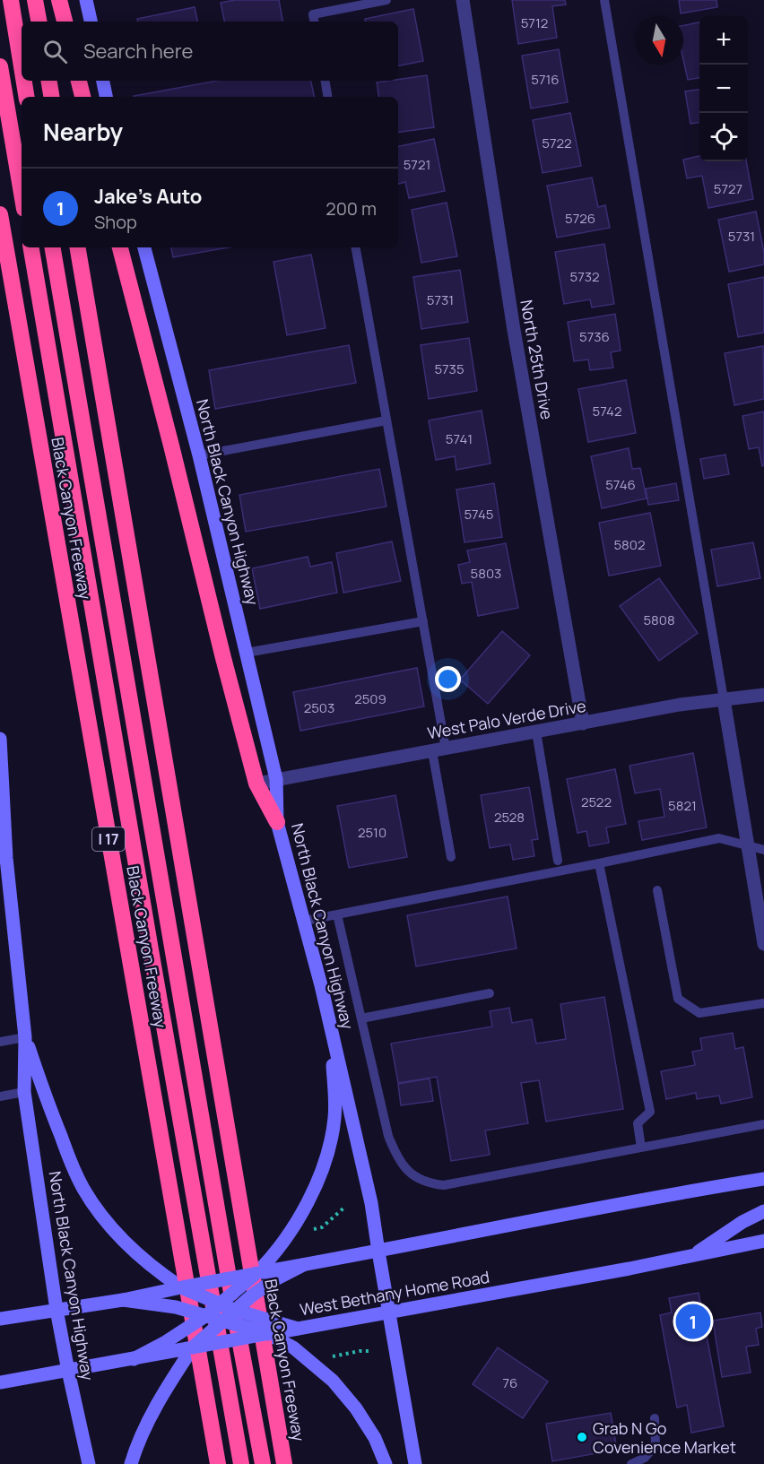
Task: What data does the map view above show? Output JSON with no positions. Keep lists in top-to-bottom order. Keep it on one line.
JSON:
{"streets":{"highway":["Black Canyon Freeway","I 17"],"main road":["North Black Canyon Highway","West Bethany Home Road"],"street":["North 25th Drive","West Palo Verde Drive"]},"crossings":[["North 25th Drive","West Palo Verde Drive"],["North Black Canyon Highway","West Palo Verde Drive"],["North Black Canyon Highway","West Bethany Home Road"]],"places":["Grab N Go Covenience Market"],"house_numbers":["5712","5716","5722","5721","5727","5726","5731","5732","5731","5736","5735","5742","5741","5746","5745","5802","5803","5808","2509","2503","2522","5821","2528","2510","76"],"north":"bottom","page":{"map_buttons":["+","−"],"search":"Search here","heading":"Nearby","list":[{"mark":"1","name":"Jake's Auto","note":"Shop","value":"200 m"}],"pins":"1"}}
